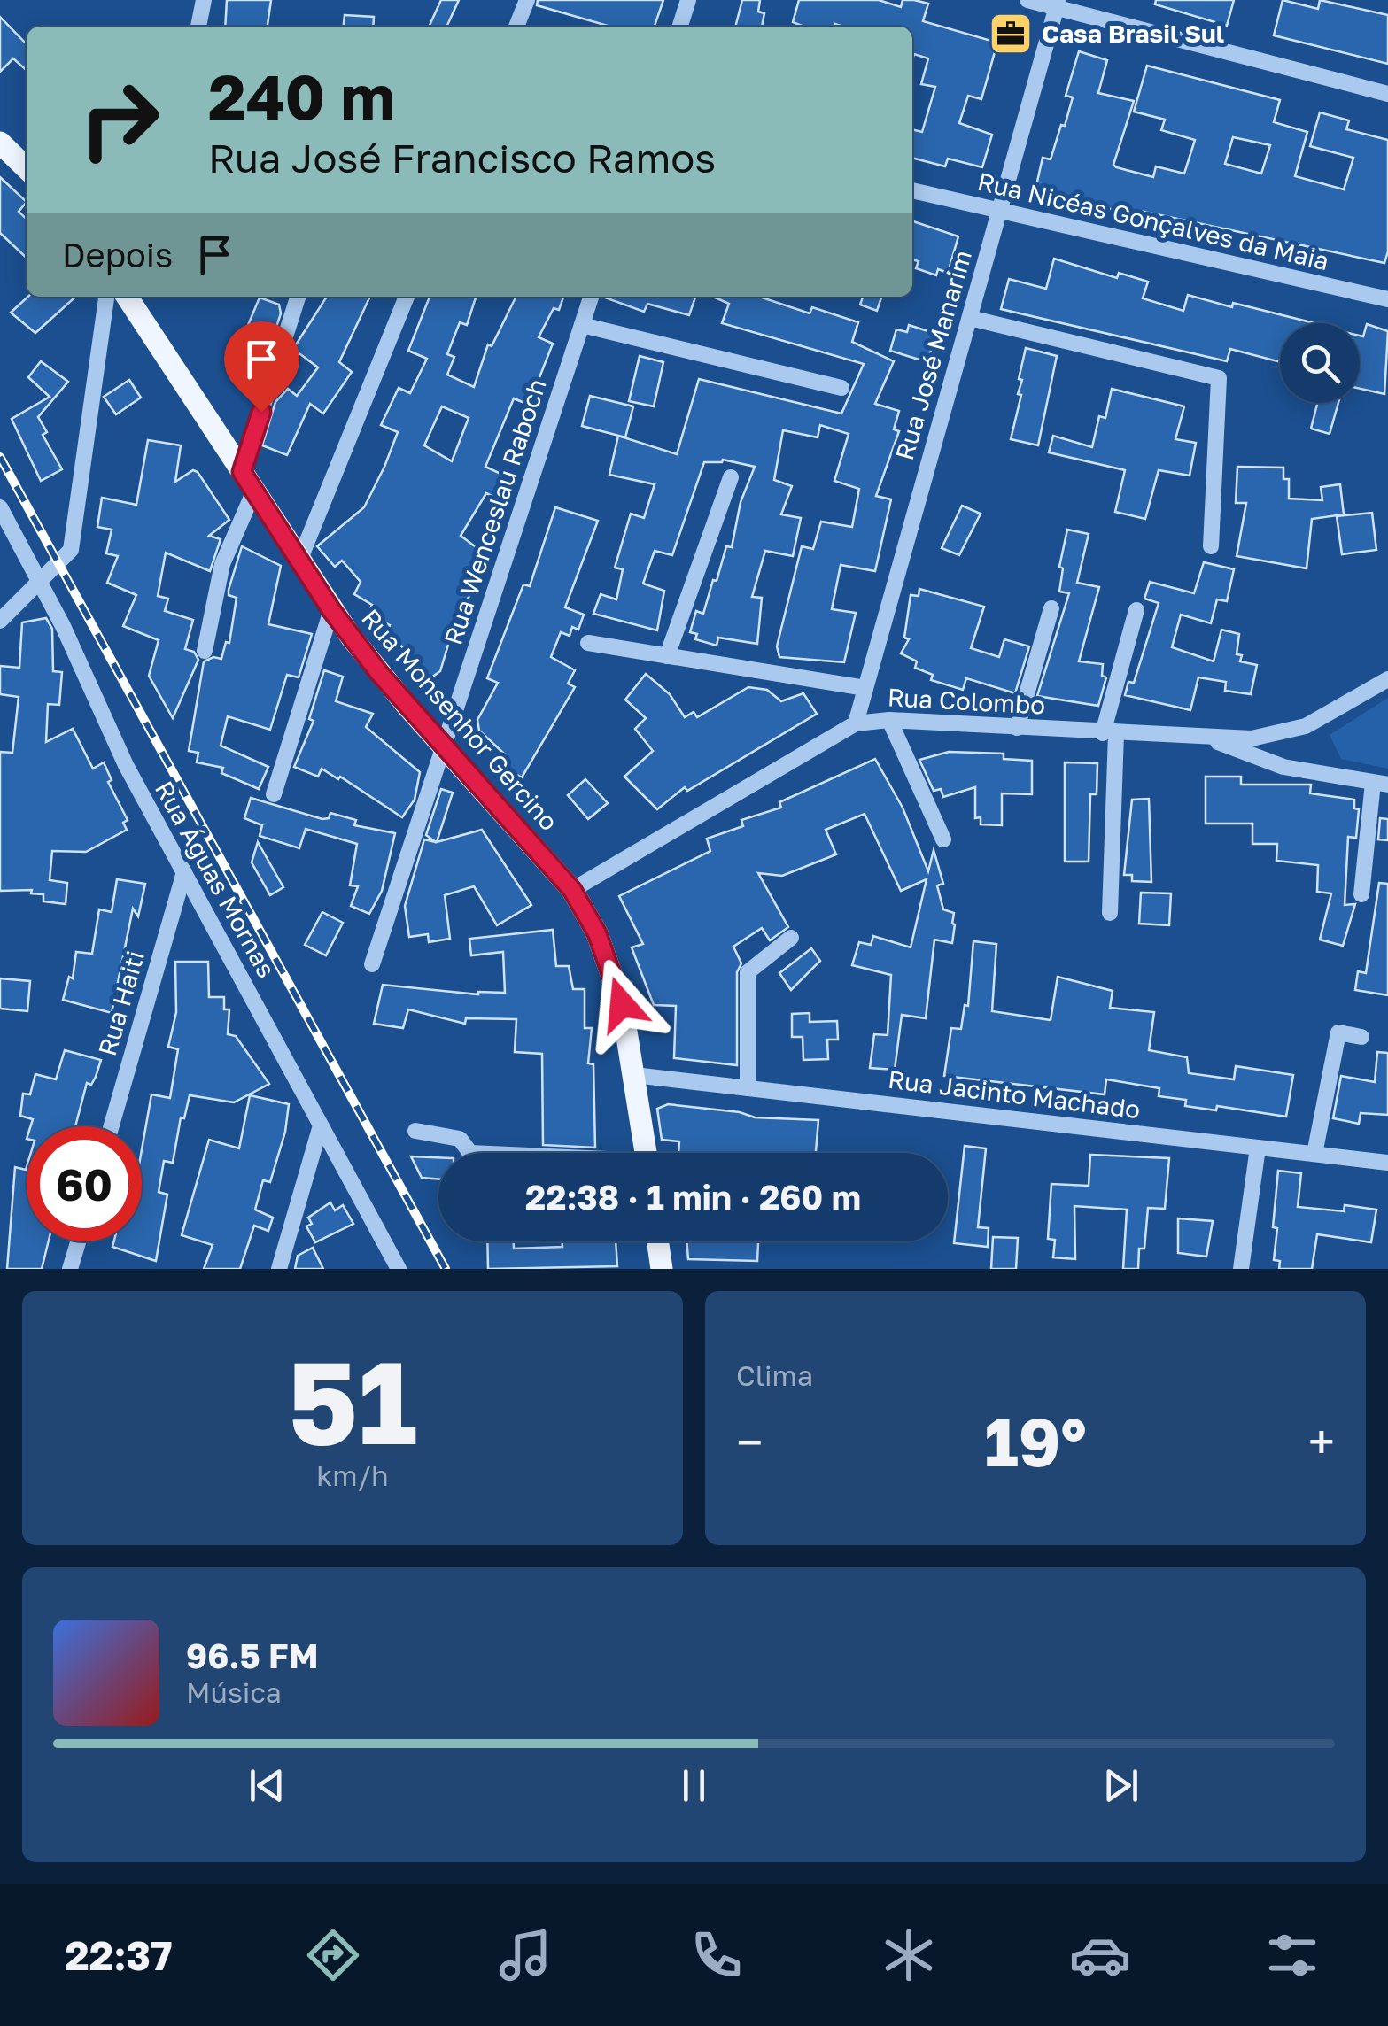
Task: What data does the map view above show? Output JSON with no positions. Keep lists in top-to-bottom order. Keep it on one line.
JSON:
{"streets":{"main road":["Rua Monsenhor Gercino"],"street":["Rua Nicéas Gonçalves da Maia","Rua José Manarim","Rua Wenceslau Raboch","Rua Colombo","Rua Águas Mornas","Rua Haiti","Rua Jacinto Machado"]},"crossings":[["Rua Nicéas Gonçalves da Maia","Rua José Manarim"],["Rua José Manarim","Rua Colombo"],["Rua Wenceslau Raboch","Rua Monsenhor Gercino"],["Rua Colombo","Rua Monsenhor Gercino"],["Rua Monsenhor Gercino","Rua Jacinto Machado"],["Rua Águas Mornas","Rua Haiti"]],"places":{"office":["Casa Brasil Sul"]},"page":{"turn":["240 m","Rua José Francisco Ramos"],"then":"Depois","limit":"60","trip":"22:38 · 1 min · 260 m","tile":[["51","km/h"],"Clima"],"heat":["−","19°","+"],"song":["96.5 FM","Música"],"tabs":"22:37"}}
